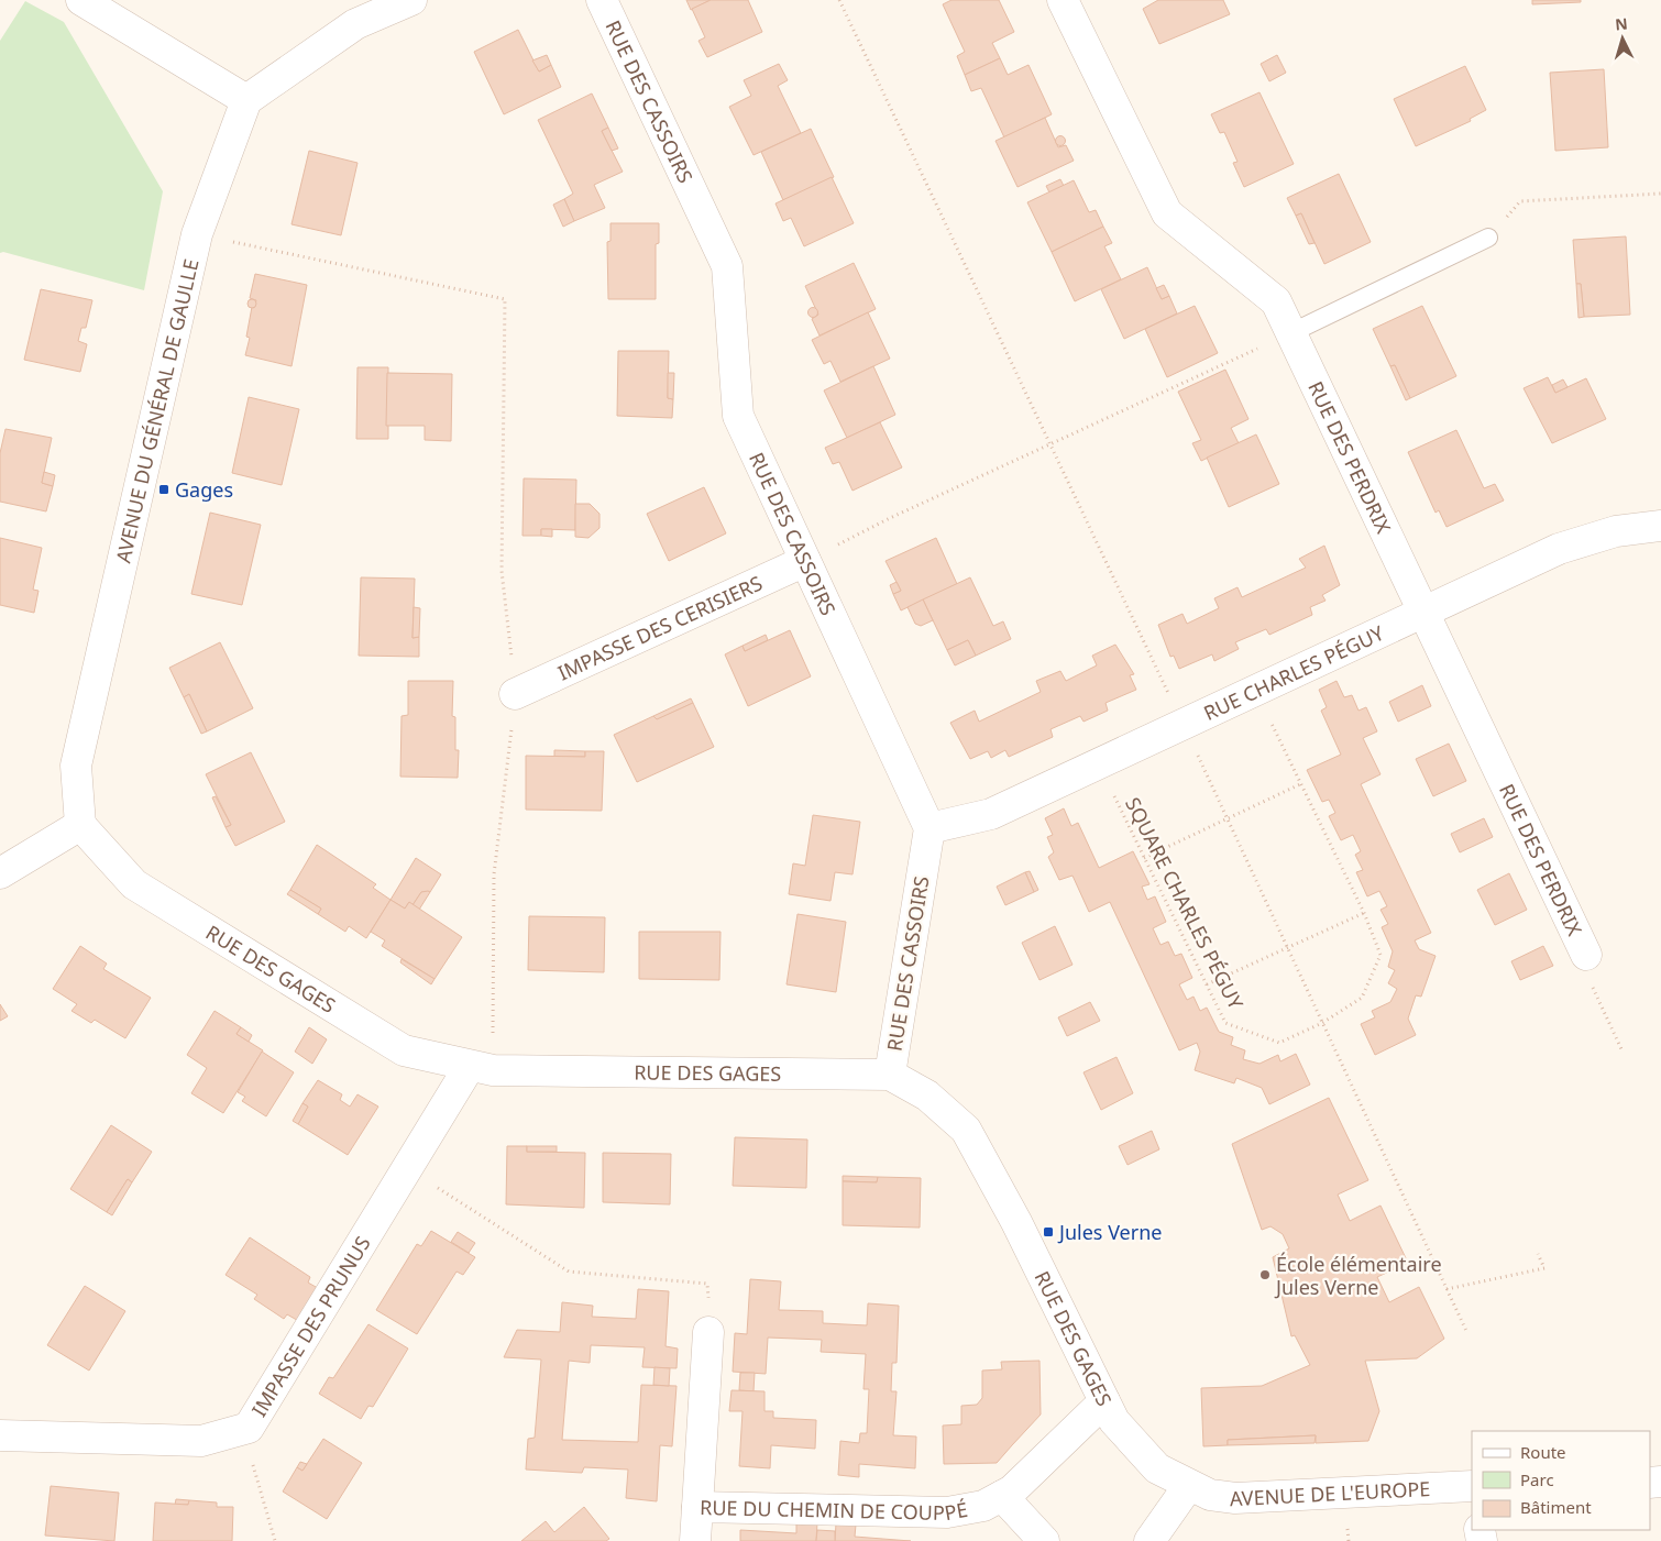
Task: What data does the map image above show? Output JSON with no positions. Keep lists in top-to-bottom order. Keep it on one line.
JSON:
{"streets":{"street":["RUE DES CASSOIRS","AVENUE DU GÉNÉRAL DE GAULLE","RUE DES PERDRIX","IMPASSE DES CERISIERS","RUE CHARLES PÉGUY","RUE DES GAGES","IMPASSE DES PRUNUS","AVENUE DE L'EUROPE","RUE DU CHEMIN DE COUPPÉ"],"path":["SQUARE CHARLES PÉGUY"]},"crossings":[["RUE DES CASSOIRS","IMPASSE DES CERISIERS"],["RUE DES CASSOIRS","RUE CHARLES PÉGUY"],["RUE DES CASSOIRS","RUE DES GAGES"],["AVENUE DU GÉNÉRAL DE GAULLE","RUE DES GAGES"],["RUE DES PERDRIX","RUE CHARLES PÉGUY"],["RUE CHARLES PÉGUY","SQUARE CHARLES PÉGUY"],["RUE DES GAGES","IMPASSE DES PRUNUS"],["RUE DES GAGES","AVENUE DE L'EUROPE"],["RUE DES GAGES","RUE DU CHEMIN DE COUPPÉ"]],"places":{"transit":["Gages","Jules Verne"],"other":["École élémentaire Jules Verne"]},"legend":["Route","Parc","Bâtiment"],"north":"top"}
